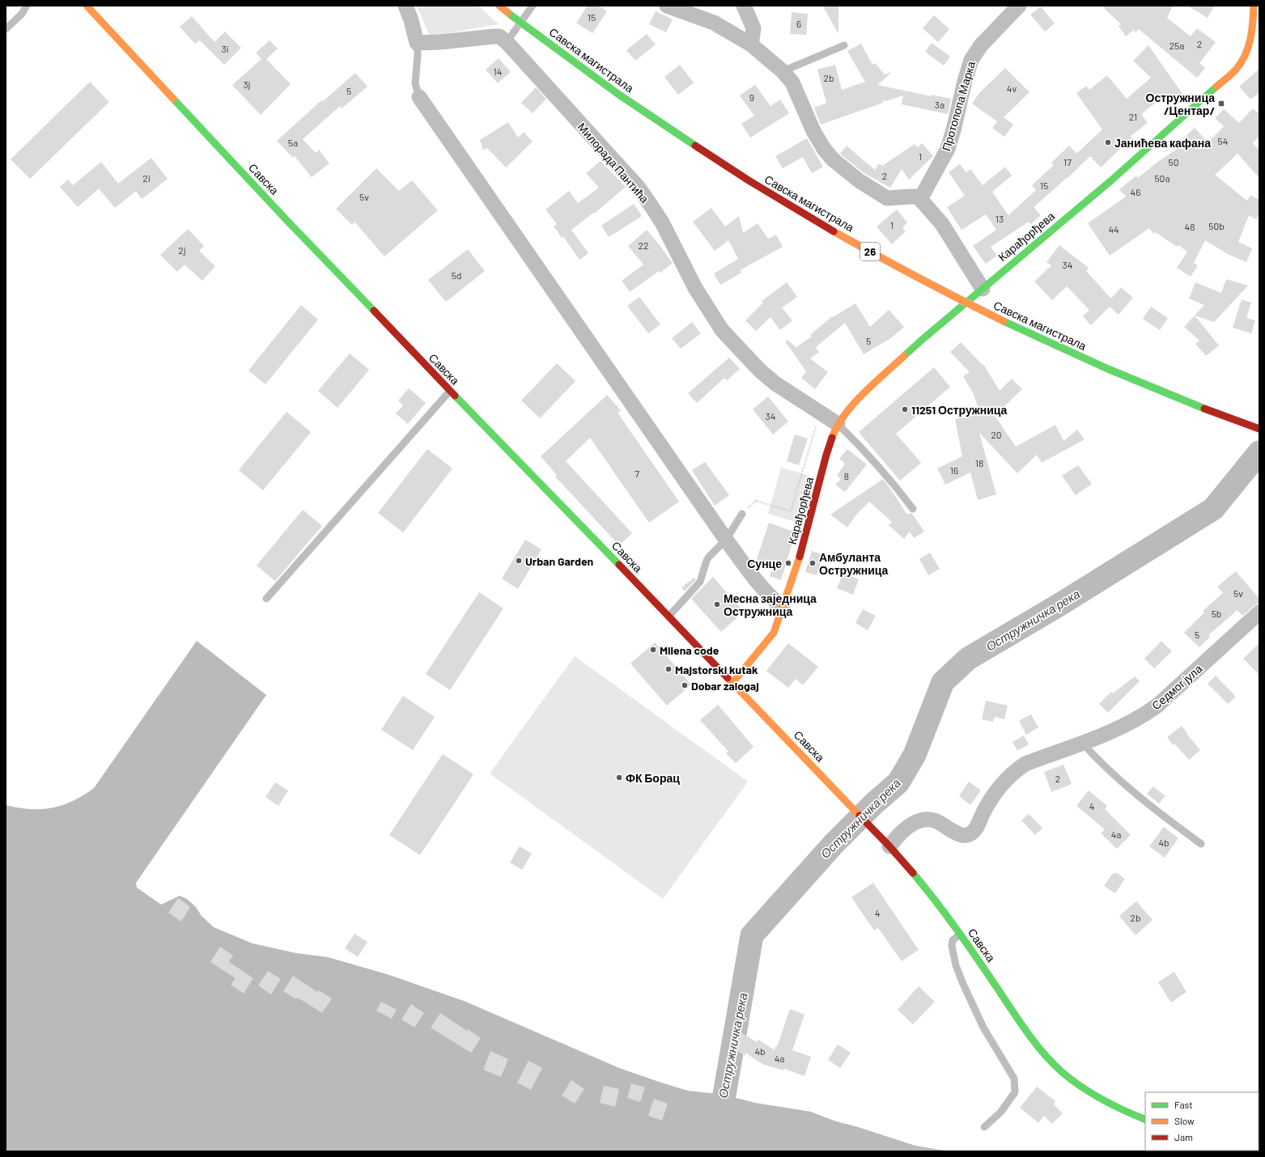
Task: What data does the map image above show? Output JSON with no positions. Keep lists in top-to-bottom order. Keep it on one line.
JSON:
{"streets":{"street":["Савска магистрала","Протопопа Марка","Милорада Пантића","Савска","Карађорђева","26","Седмог јула"]},"crossings":[["Милорада Пантића","Карађорђева"],["Савска","Карађорђева"],["Савска","Седмог јула"]],"water":["Остружничка река"],"places":{"transit":["Остружница /Центар/"],"other":["Јанићева кафана","11251 Остружница","Urban Garden","Сунце","Амбуланта Остружница","Месна заједница Остружница","Milena code","Majstorski kutak","Dobar zalogaj","ФК Борац"]},"house_numbers":["15","6","2","25a","3i","14","2b","3j","4v","5","9","3a","21","54","5a","1","17","50","2","2i","50a","15","46","5v","13","1","50b","48","44","22","2j","34","5d","5","34","20","18","16","7","8","5v","5b","5","2","4","4a","4b","4","2b","4b","4a"],"legend":["Fast","Slow","Jam"]}
